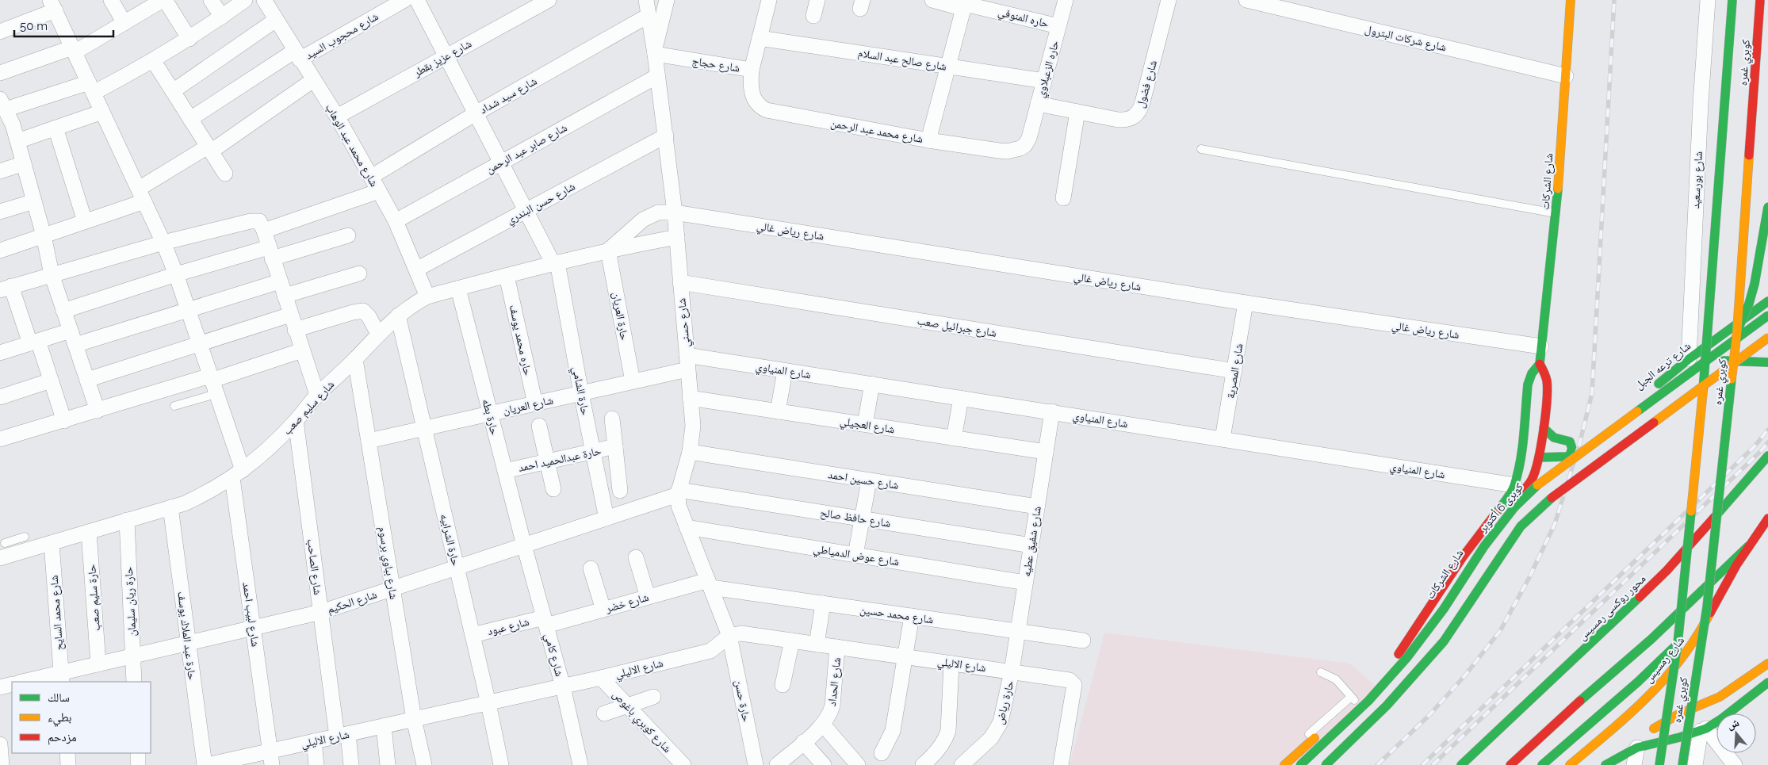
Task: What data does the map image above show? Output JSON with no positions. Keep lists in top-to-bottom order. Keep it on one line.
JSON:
{"streets":{"main road":["كوبري غمره","شارع الشركات","شارع ترعه الجبل","كوبرى 6 أكتوبر","محور روكسى رمسيس","شارع رمسيس"],"street":["حاره المنوفي","شارع محجوب السيد","شارع شركات البترول","شارع عزيز بقطر","شارع صالح عبد السلام","شارع حجاج","حاره الزعبلاوي","شارع فضول","شارع سيد شداد","شارع محمد عبد الرحمن","شارع محمد عبد الوهاب","شارع صابر عبد الرحمن","شارع بورسعيد","شارع حسن البندري","شارع رياض غالي","حارة العريان","شارع حسني","شارع جبرائيل صعب","حاره محمد يوسف","شارع المنياوي","شارع المصرية","حارة الشامي","شارع العريان","شارع سليم صعب","حارة بطه","شارع العجيلي","حارة عبدالحميد احمد","شارع حسين احمد","شارع حافظ صالح","حارة الشرابيه","شارع شفيق عطيه","شارع عوض الدمياطي","شارع بباوي برسوم","شارع الصاحب","حارة سليم صعب","حارة ريان سليمان","شارع الحكيم","شارع خضر","شارع محمد السايح","شارع لبيب احمد","شارع محمد حسين","شارع عبود","حارة عبد الملاك يوسف","شارع كامي","شارع الاليلي","شارع الحداد","حارة حسن","حارة رياض","شارع كوبري باغوص"]},"crossings":[["حاره المنوفي","حاره الزعبلاوي"],["شارع محجوب السيد","شارع محمد عبد الوهاب"],["شارع شركات البترول","شارع الشركات"],["شارع عزيز بقطر","شارع محمد عبد الوهاب"],["شارع عزيز بقطر","حارة الشامي"],["شارع صالح عبد السلام","شارع حجاج"],["شارع صالح عبد السلام","حاره الزعبلاوي"],["شارع حجاج","شارع محمد عبد الرحمن"],["شارع حجاج","شارع حسني"],["حاره الزعبلاوي","شارع فضول"],["حاره الزعبلاوي","شارع محمد عبد الرحمن"],["شارع سيد شداد","شارع محمد عبد الوهاب"],["شارع سيد شداد","شارع حسني"],["شارع سيد شداد","حارة الشامي"],["شارع محمد عبد الوهاب","شارع صابر عبد الرحمن"],["شارع محمد عبد الوهاب","شارع حسن البندري"],["شارع محمد عبد الوهاب","شارع سليم صعب"],["شارع صابر عبد الرحمن","شارع حسني"],["شارع صابر عبد الرحمن","حارة الشامي"],["شارع بورسعيد","شارع ترعه الجبل"],["شارع الشركات","شارع رياض غالي"],["شارع الشركات","شارع ترعه الجبل"],["شارع الشركات","شارع المنياوي"],["شارع حسن البندري","شارع حسني"],["شارع حسن البندري","حارة الشامي"],["شارع رياض غالي","شارع حسني"],["شارع رياض غالي","شارع المصرية"],["شارع رياض غالي","شارع سليم صعب"],["حارة العريان","شارع العريان"],["حارة العريان","شارع سليم صعب"],["شارع حسني","شارع جبرائيل صعب"],["شارع حسني","شارع المنياوي"],["شارع حسني","شارع العريان"],["شارع حسني","شارع سليم صعب"],["شارع حسني","شارع العجيلي"],["شارع حسني","شارع حسين احمد"],["شارع حسني","شارع حافظ صالح"],["شارع حسني","شارع عوض الدمياطي"],["شارع حسني","شارع الحكيم"],["شارع حسني","شارع خضر"],["شارع حسني","شارع محمد حسين"],["شارع حسني","شارع الاليلي"],["شارع حسني","حارة حسن"],["شارع جبرائيل صعب","شارع المصرية"],["حاره محمد يوسف","شارع العريان"],["حاره محمد يوسف","شارع سليم صعب"],["شارع المنياوي","شارع المصرية"],["شارع المنياوي","شارع العريان"],["شارع المنياوي","شارع شفيق عطيه"],["حارة الشامي","شارع العريان"],["حارة الشامي","شارع سليم صعب"],["حارة الشامي","حارة عبدالحميد احمد"],["حارة الشامي","شارع الحكيم"],["شارع العريان","حارة بطه"],["شارع العريان","حارة الشرابيه"],["شارع العريان","شارع بباوي برسوم"],["شارع سليم صعب","حارة بطه"],["شارع سليم صعب","حارة الشرابيه"],["شارع سليم صعب","شارع بباوي برسوم"],["شارع سليم صعب","شارع الصاحب"],["شارع سليم صعب","حارة سليم صعب"],["شارع سليم صعب","حارة ريان سليمان"],["شارع سليم صعب","شارع محمد السايح"],["شارع سليم صعب","شارع لبيب احمد"],["شارع سليم صعب","حارة عبد الملاك يوسف"],["حارة بطه","حارة عبدالحميد احمد"],["حارة بطه","شارع الحكيم"],["حارة بطه","شارع كامي"],["شارع العجيلي","شارع شفيق عطيه"],["شارع حسين احمد","شارع شفيق عطيه"],["شارع حافظ صالح","شارع شفيق عطيه"],["شارع حافظ صالح","شارع الحكيم"],["حارة الشرابيه","شارع الحكيم"],["حارة الشرابيه","شارع عبود"],["حارة الشرابيه","شارع الاليلي"],["شارع شفيق عطيه","شارع عوض الدمياطي"],["شارع شفيق عطيه","شارع محمد حسين"],["شارع شفيق عطيه","شارع الاليلي"],["شارع شفيق عطيه","حارة رياض"],["شارع بباوي برسوم","شارع الحكيم"],["شارع بباوي برسوم","شارع الاليلي"],["شارع الصاحب","شارع الحكيم"],["شارع الصاحب","شارع الاليلي"],["حارة سليم صعب","شارع الحكيم"],["حارة ريان سليمان","شارع الحكيم"],["شارع الحكيم","شارع محمد السايح"],["شارع الحكيم","شارع لبيب احمد"],["شارع الحكيم","حارة عبد الملاك يوسف"],["شارع الحكيم","شارع كامي"],["شارع خضر","شارع محمد حسين"],["شارع خضر","شارع عبود"],["شارع خضر","شارع كامي"],["شارع لبيب احمد","شارع الاليلي"],["شارع عبود","شارع كامي"],["حارة عبد الملاك يوسف","شارع الاليلي"],["شارع كامي","شارع الاليلي"],["شارع الاليلي","شارع الحداد"],["شارع الاليلي","حارة حسن"],["شارع الاليلي","حارة رياض"],["شارع الاليلي","شارع كوبري باغوص"]],"legend":["سالك","بطيء","مزدحم"],"scale_bar":"50 m","north":"top"}
